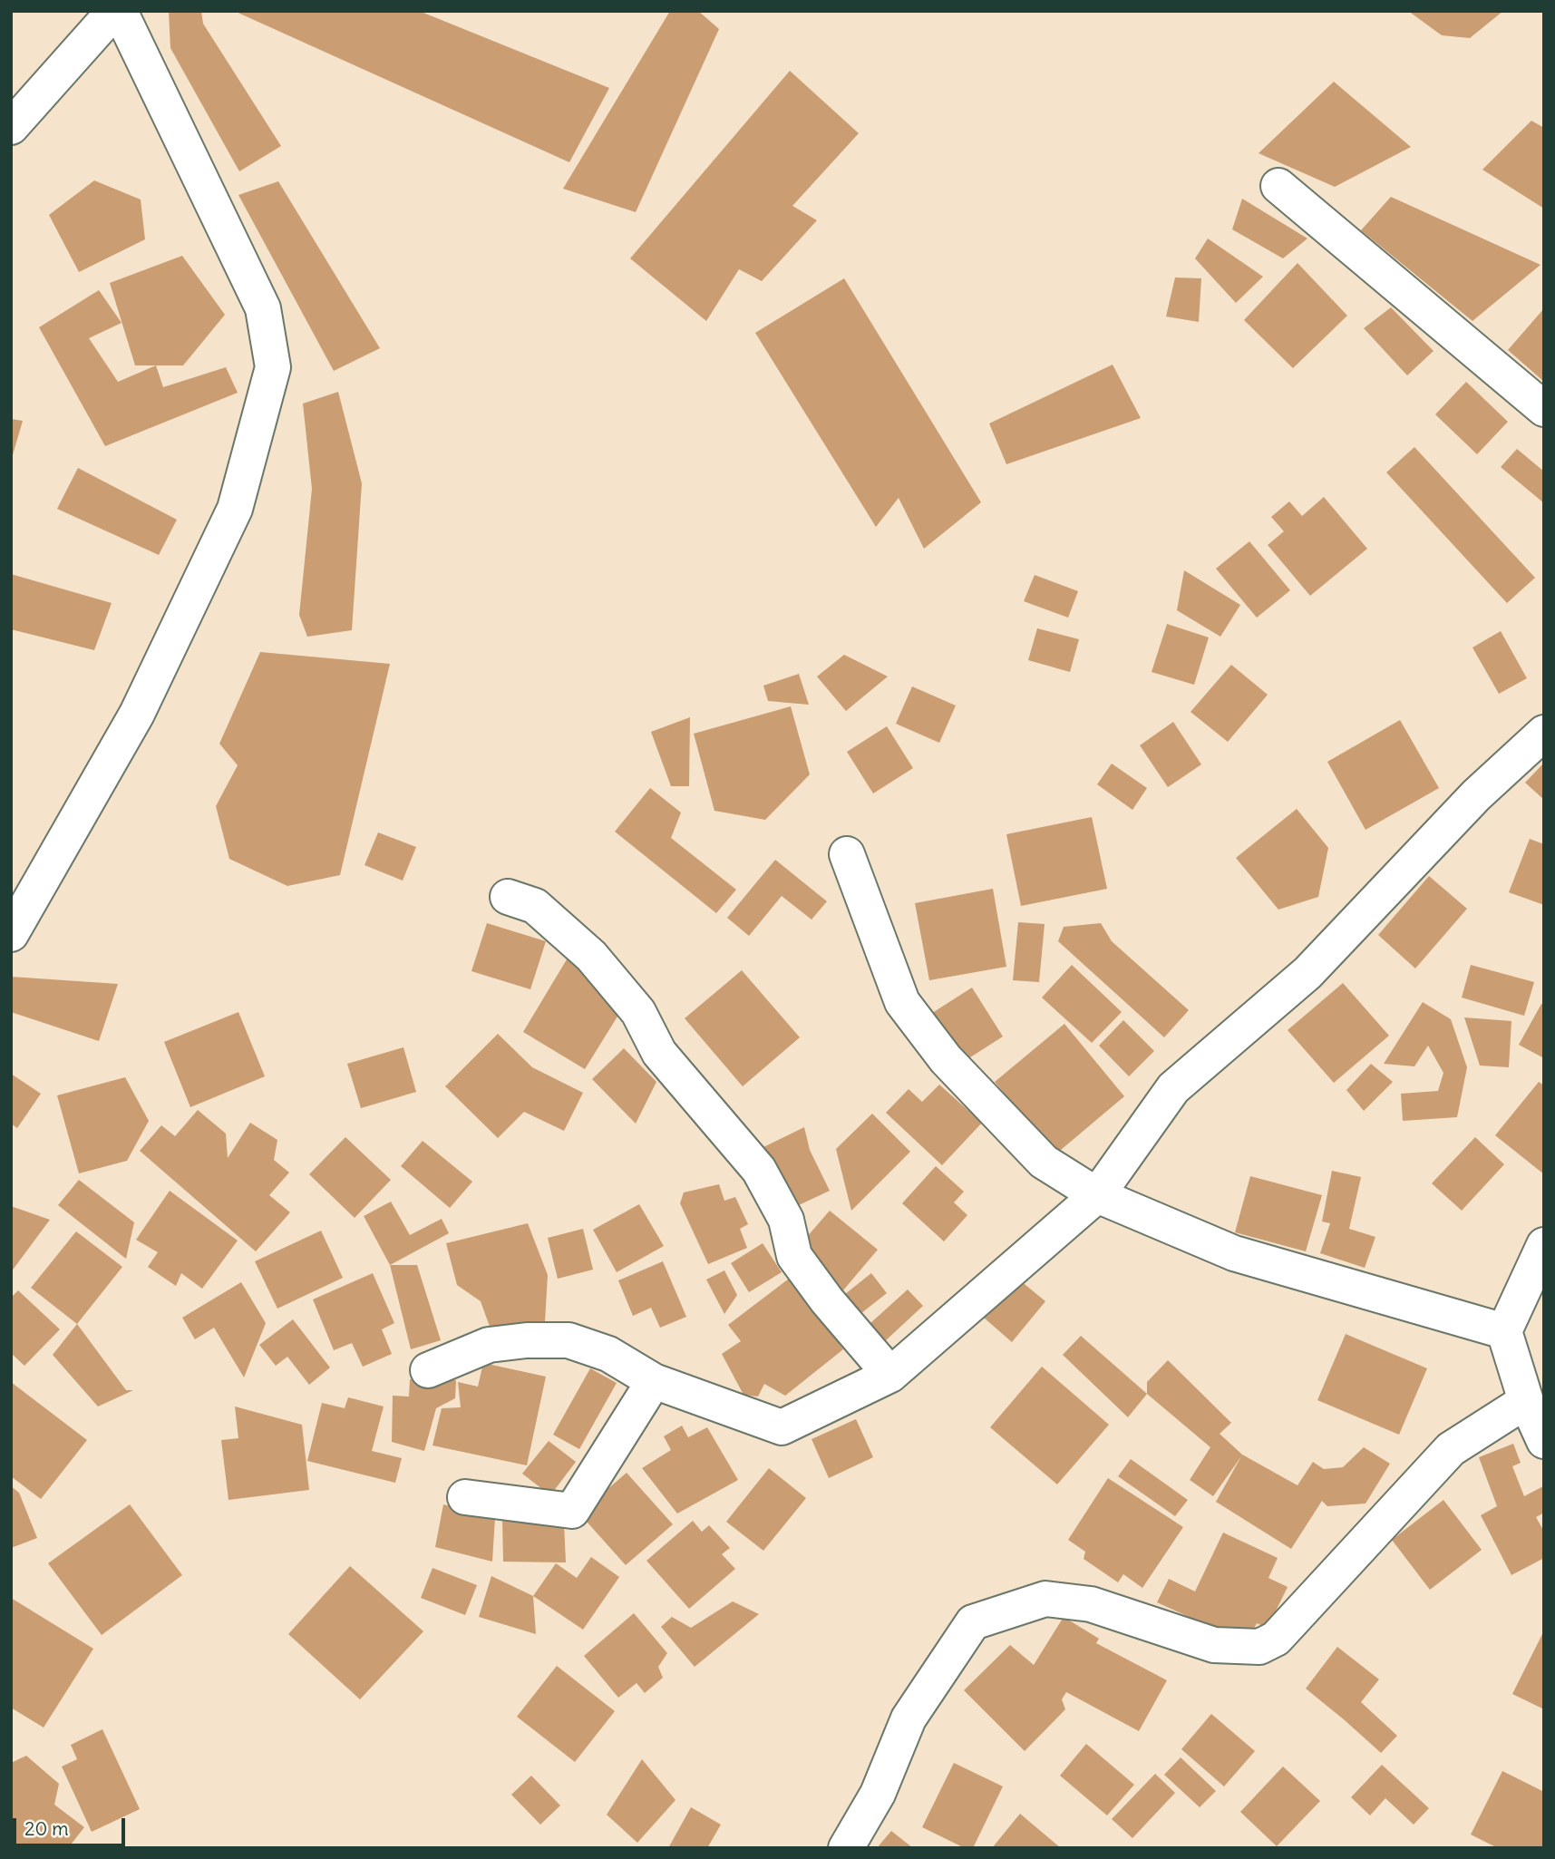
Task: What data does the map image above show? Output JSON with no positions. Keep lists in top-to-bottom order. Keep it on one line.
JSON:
{"scale_bar":"20 m"}
